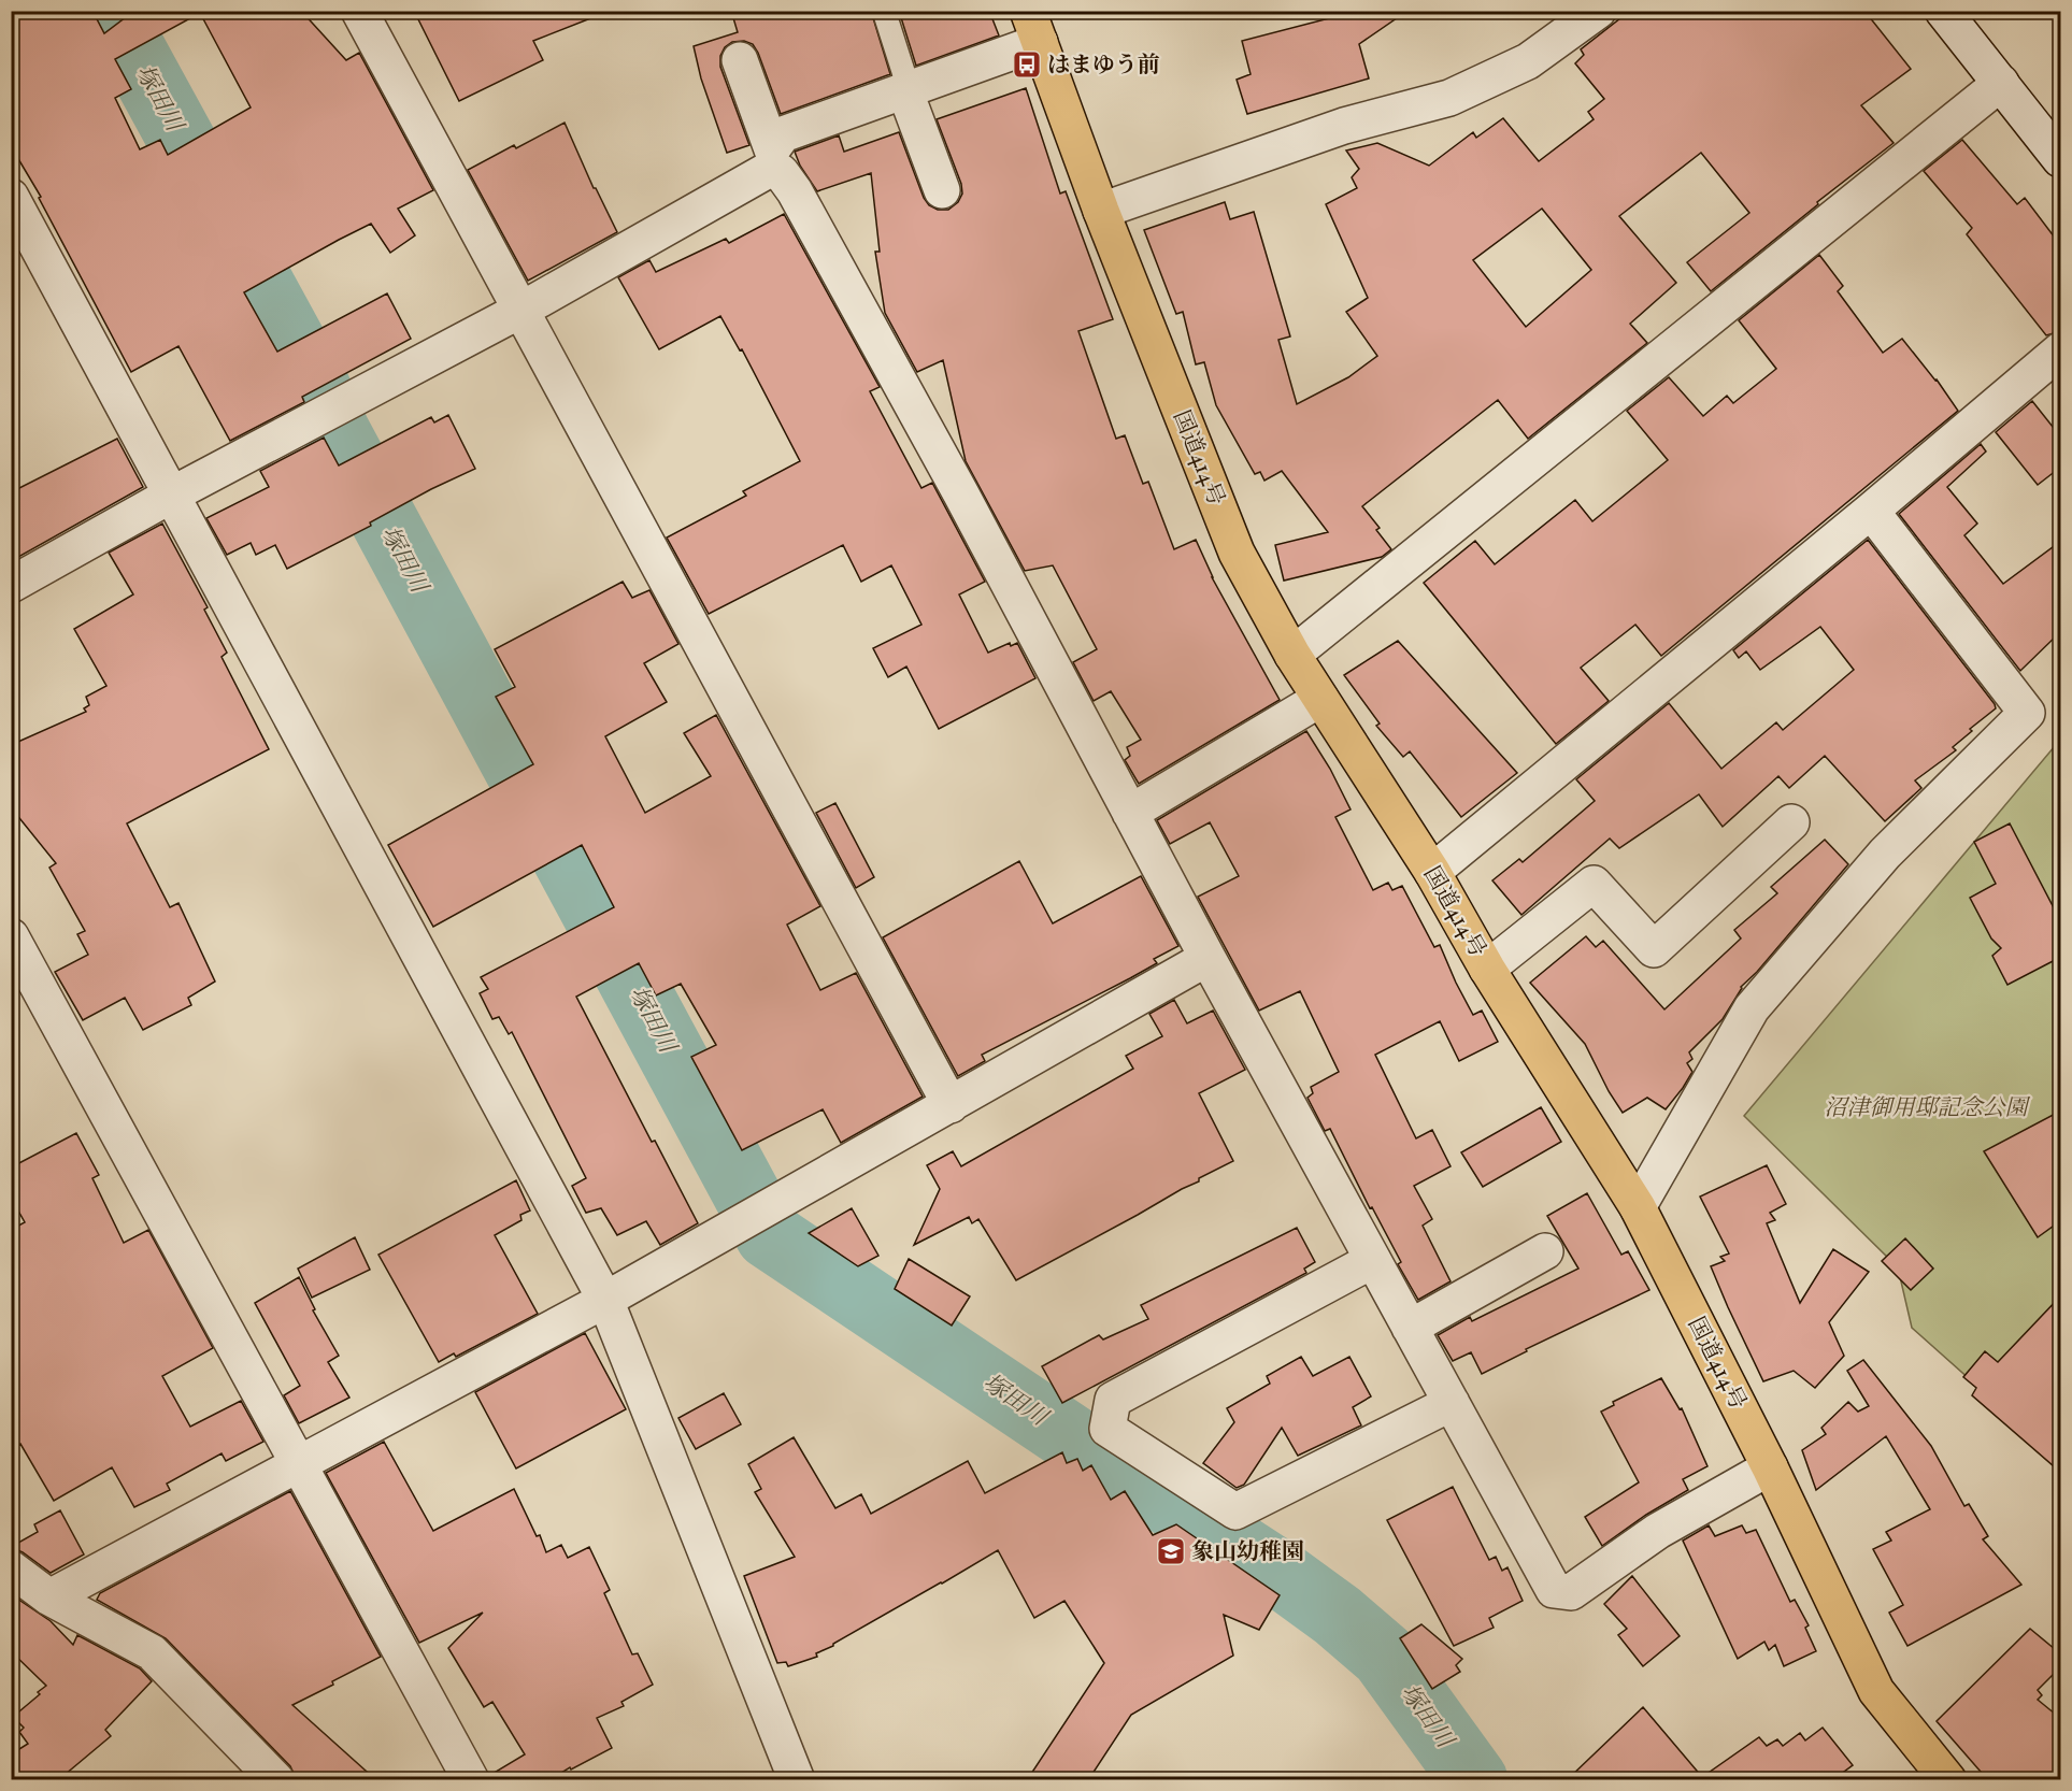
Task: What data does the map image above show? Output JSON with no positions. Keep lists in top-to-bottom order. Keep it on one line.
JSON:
{"streets":{"highway":["国道414号"]},"water":["塚田川"],"parks":["沼津御用邸記念公園"],"places":{"bus stop":["はまゆう前"],"school or university":["象山幼稚園"]}}
